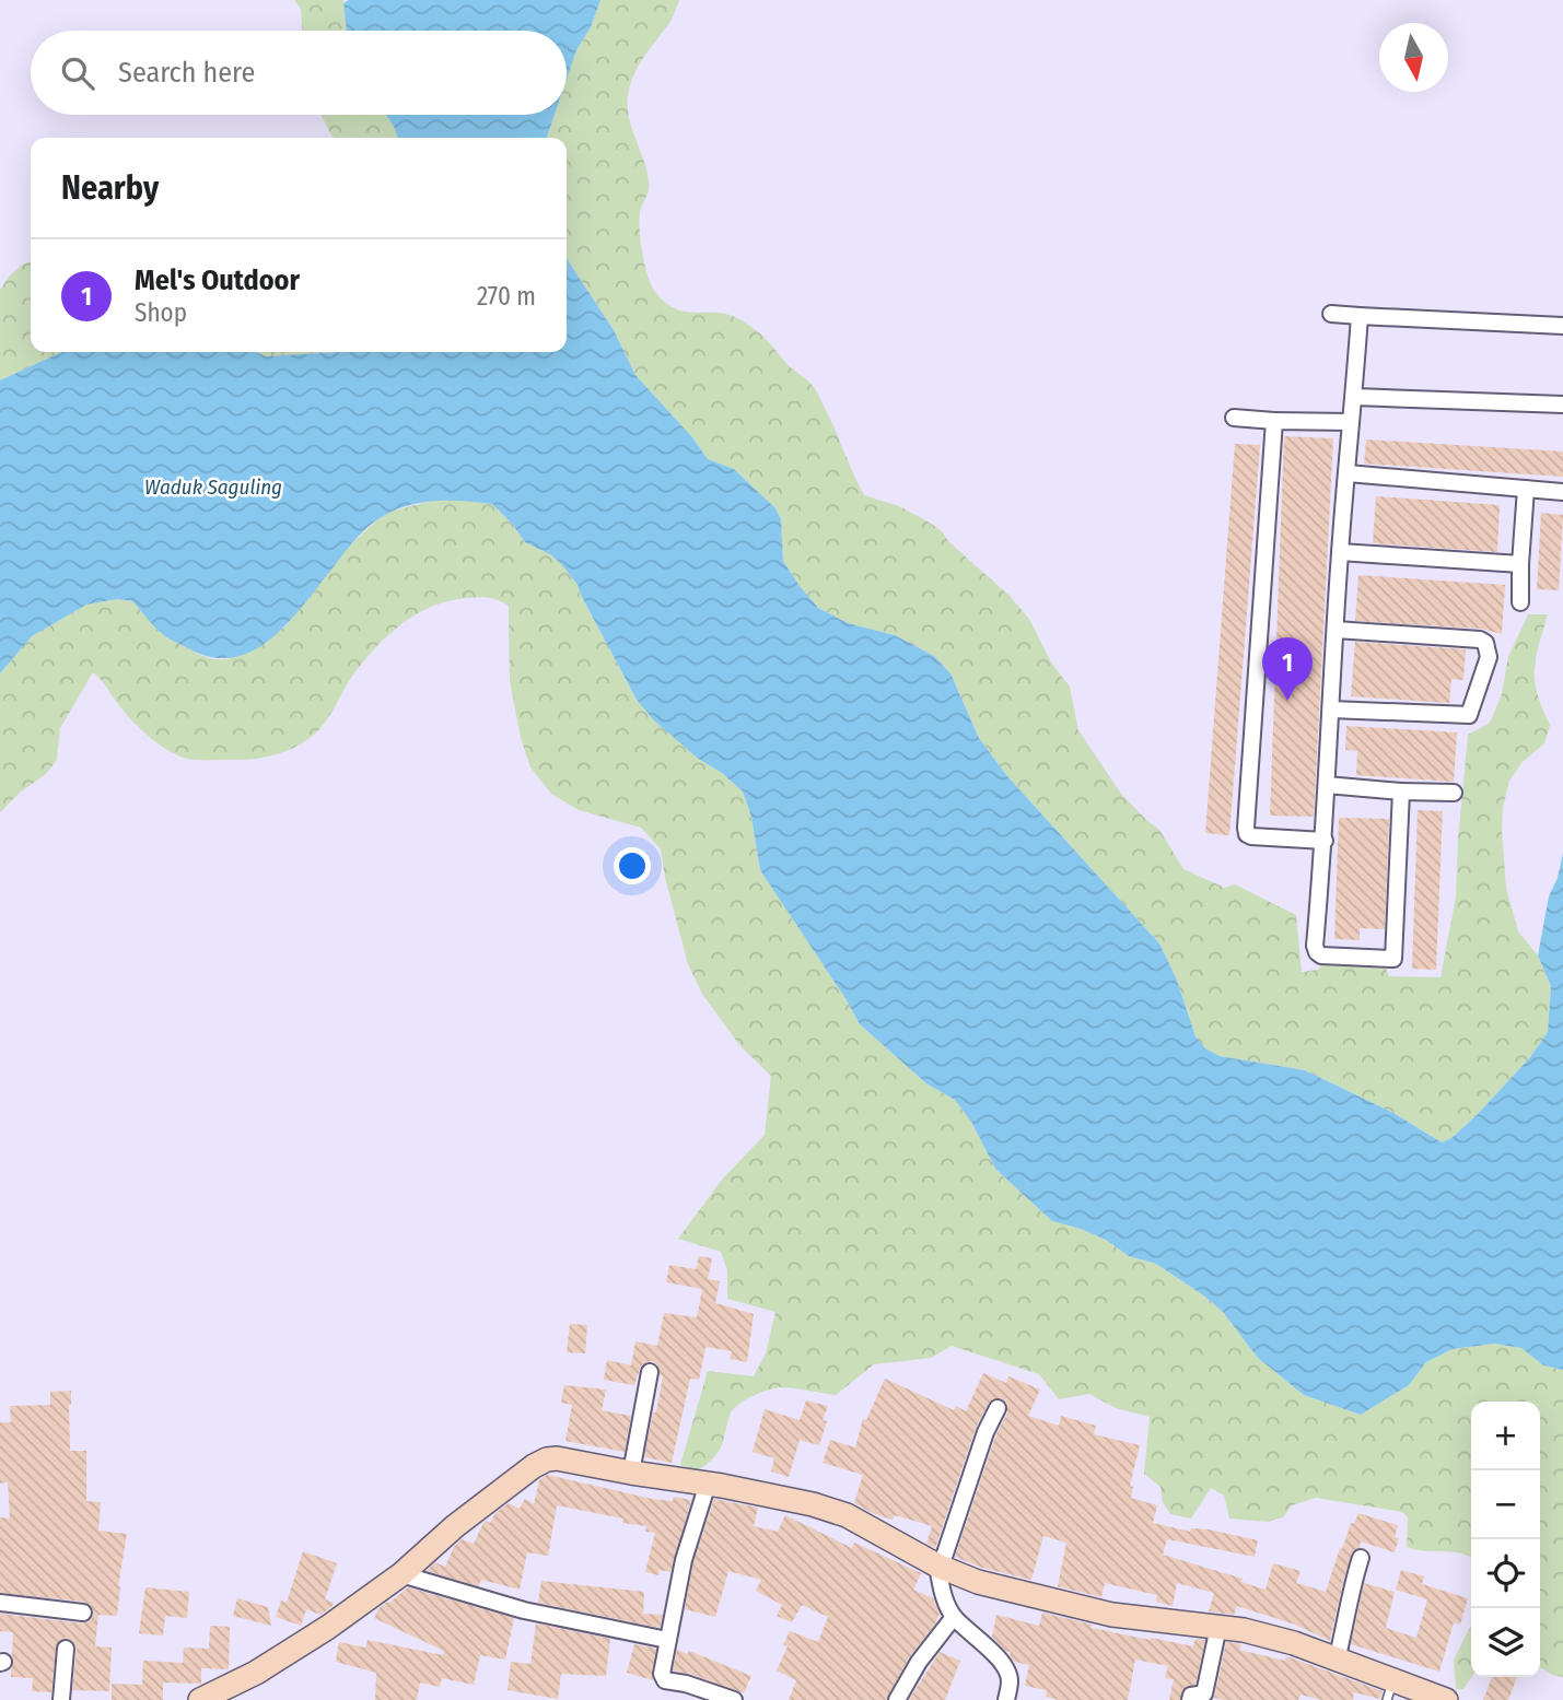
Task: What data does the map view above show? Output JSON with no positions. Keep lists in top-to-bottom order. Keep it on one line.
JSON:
{"water":["Waduk Saguling"],"north":"bottom","page":{"search":"Search here","heading":"Nearby","list":[{"mark":"1","name":"Mel's Outdoor","note":"Shop","value":"270 m"}],"pins":"1","map_buttons":["+","−"]}}
